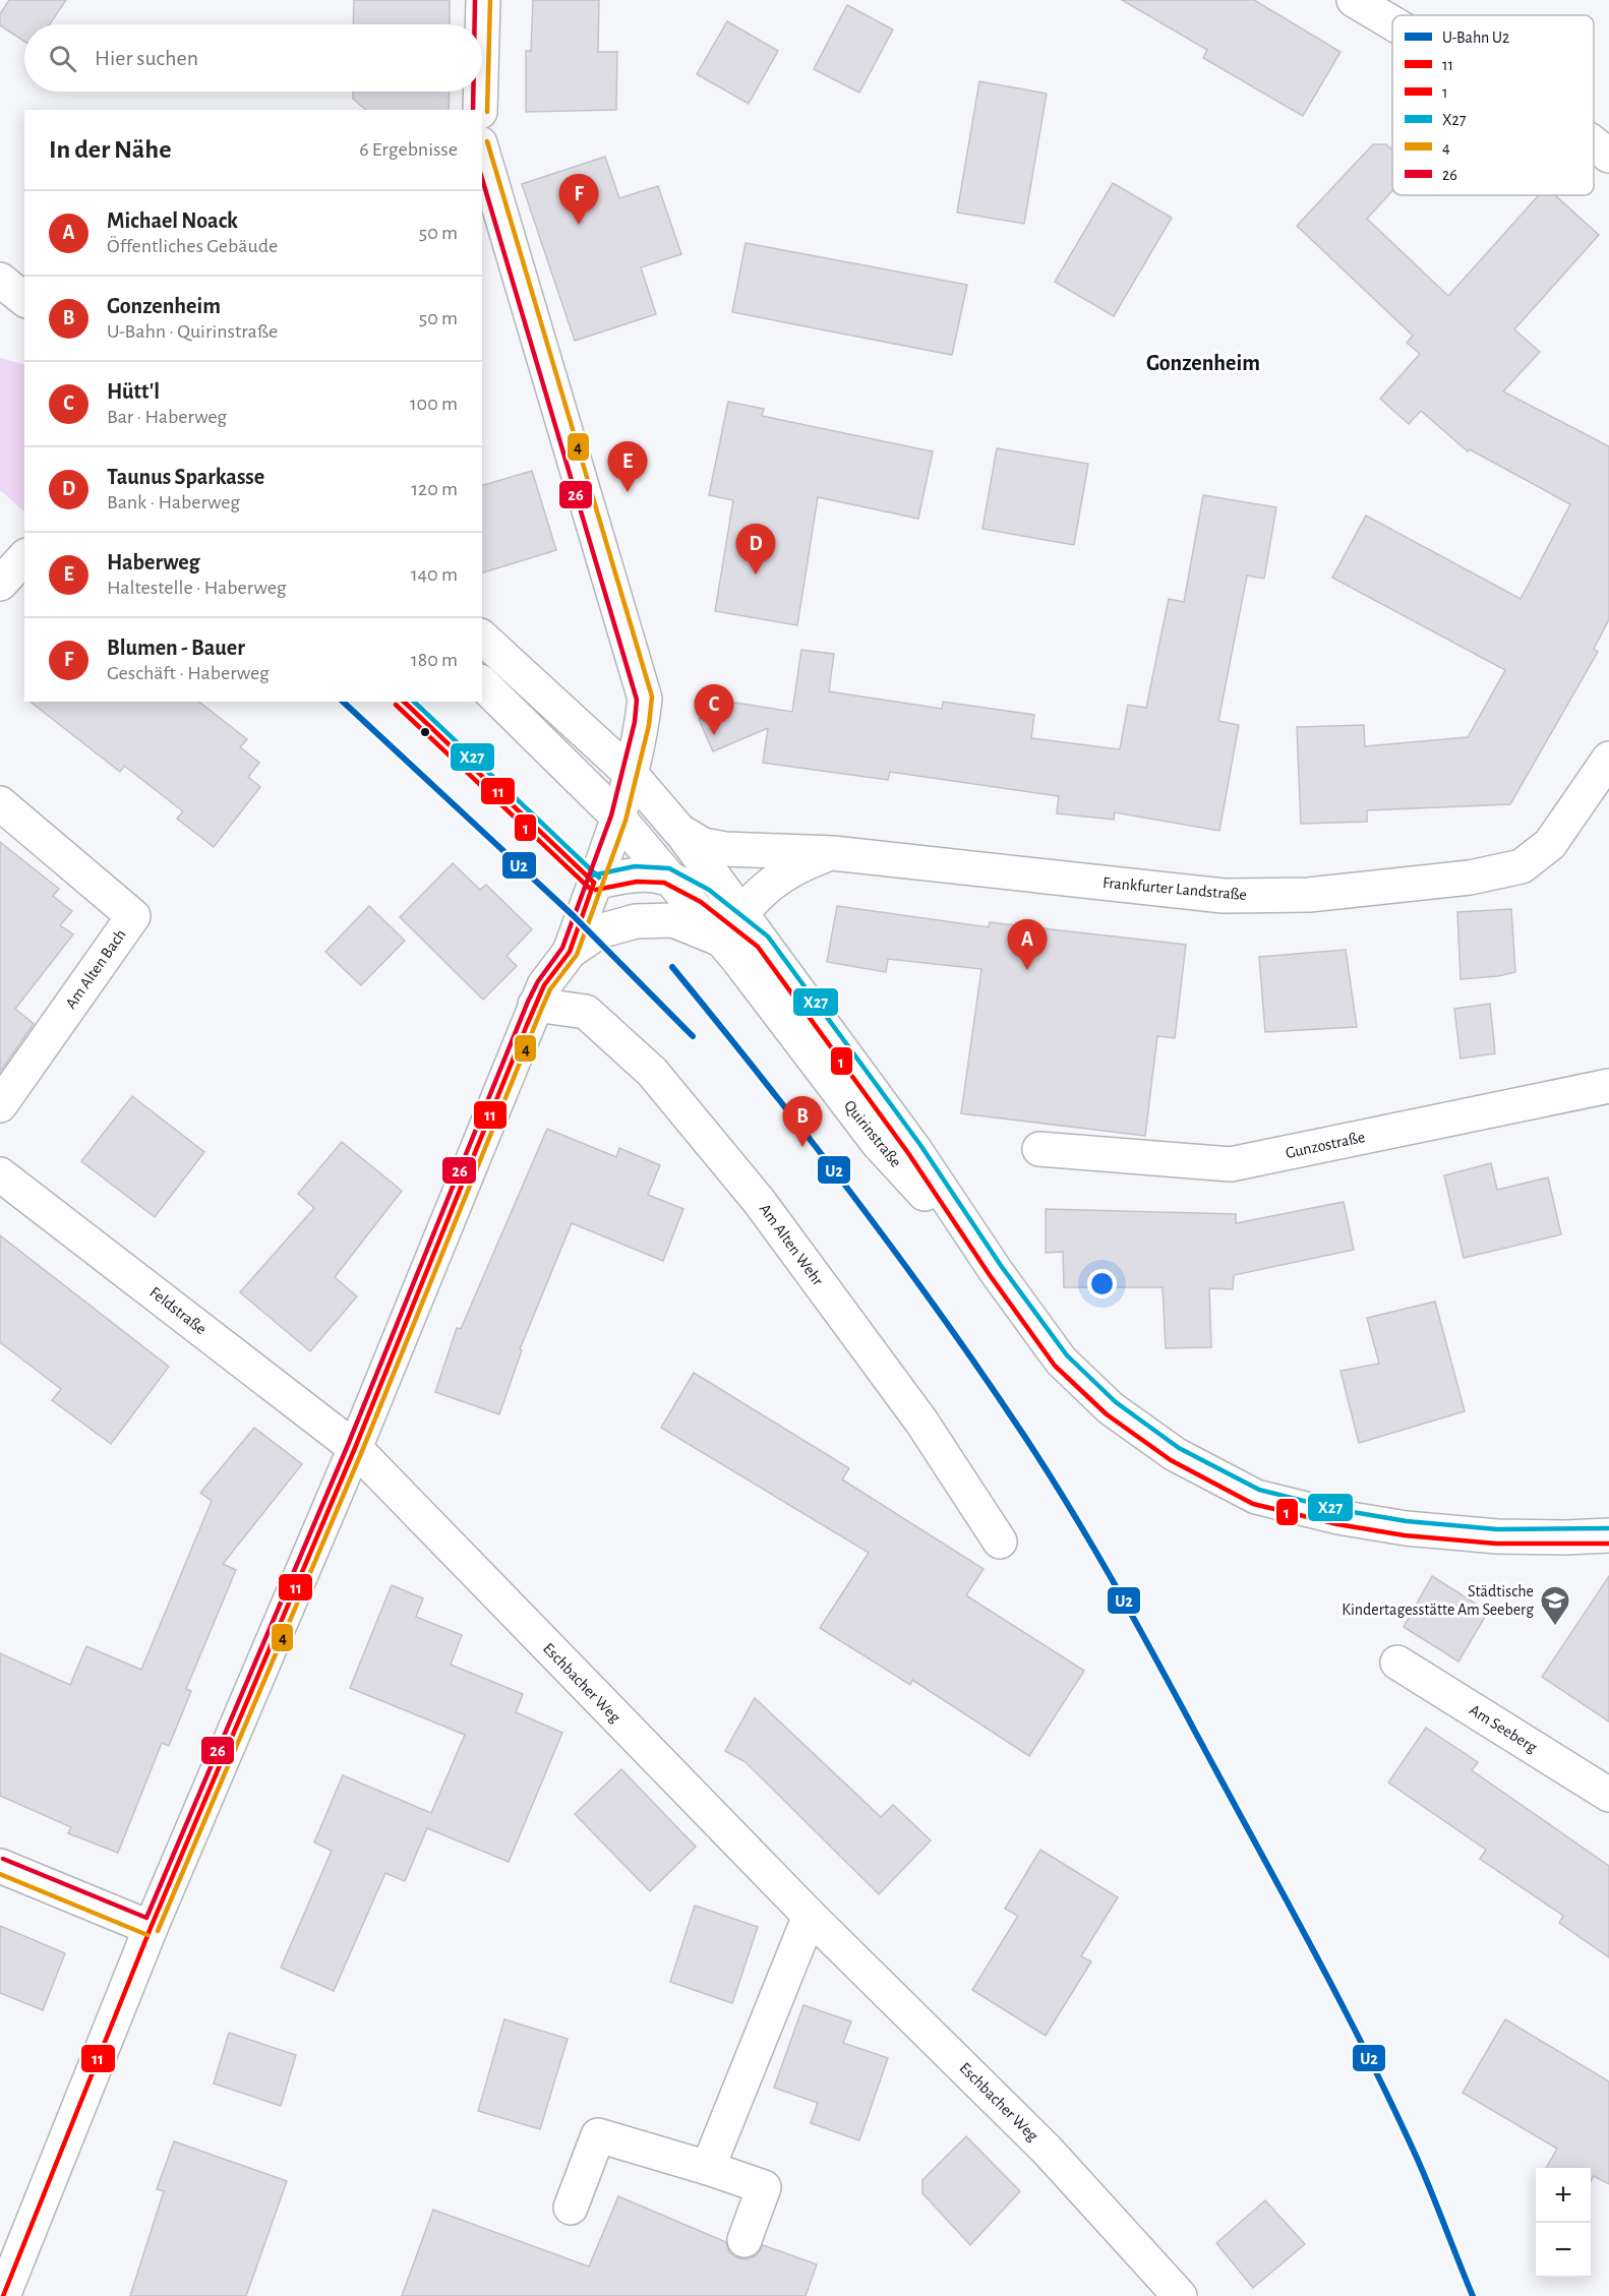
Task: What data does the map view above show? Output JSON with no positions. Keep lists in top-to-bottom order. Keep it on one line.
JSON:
{"streets":{"street":["Frankfurter Landstraße","Am Alten Bach","Quirinstraße","Gunzostraße","Am Alten Wehr","Feldstraße","Eschbacher Weg","Am Seeberg"]},"crossings":[["Frankfurter Landstraße","Quirinstraße"],["Feldstraße","Eschbacher Weg"]],"districts":["Gonzenheim"],"places":{"school or university":["Städtische Kindertagesstätte Am Seeberg"]},"lines":["transit line 4","transit line 26","metro line U2","transit line 11","transit line X27","transit line 1"],"legend":["U-Bahn U2","11","1","X27","4","26"],"page":{"search":"Hier suchen","heading":["In der Nähe","6 Ergebnisse"],"pins":["F","E","D","C","A","B"],"list":[{"mark":"A","name":"Michael Noack","note":"Öffentliches Gebäude","value":"50 m"},{"mark":"B","name":"Gonzenheim","note":"U-Bahn · Quirinstraße","value":"50 m"},{"mark":"C","name":"Hütt'l","note":"Bar · Haberweg","value":"100 m"},{"mark":"D","name":"Taunus Sparkasse","note":"Bank · Haberweg","value":"120 m"},{"mark":"E","name":"Haberweg","note":"Haltestelle · Haberweg","value":"140 m"},{"mark":"F","name":"Blumen - Bauer","note":"Geschäft · Haberweg","value":"180 m"}],"map_buttons":["+","−"]}}
